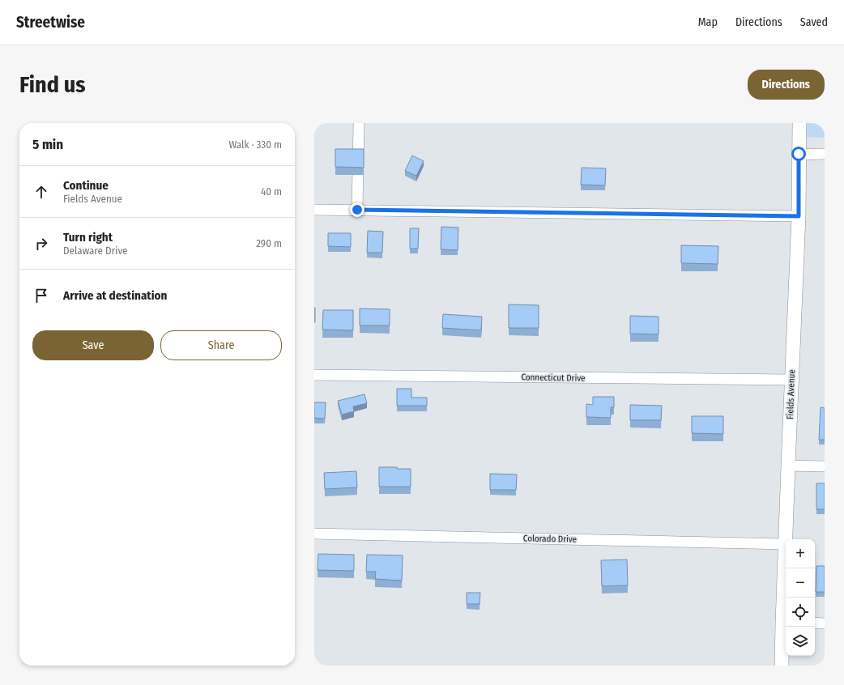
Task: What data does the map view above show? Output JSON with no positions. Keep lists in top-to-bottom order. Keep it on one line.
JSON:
{"streets":{"street":["Connecticut Drive","Fields Avenue","Colorado Drive"]},"crossings":[["Connecticut Drive","Fields Avenue"],["Fields Avenue","Colorado Drive"]],"page":{"header":"Streetwise","nav":["Map","Directions","Saved"],"buttons":["Directions",["Save","Share"]],"title":"Find us","heading":["5 min","Walk · 330 m"],"list":[["Continue","Fields Avenue","40 m"],["Turn right","Delaware Drive","290 m"],"Arrive at destination"],"map_buttons":["+","−"]}}
